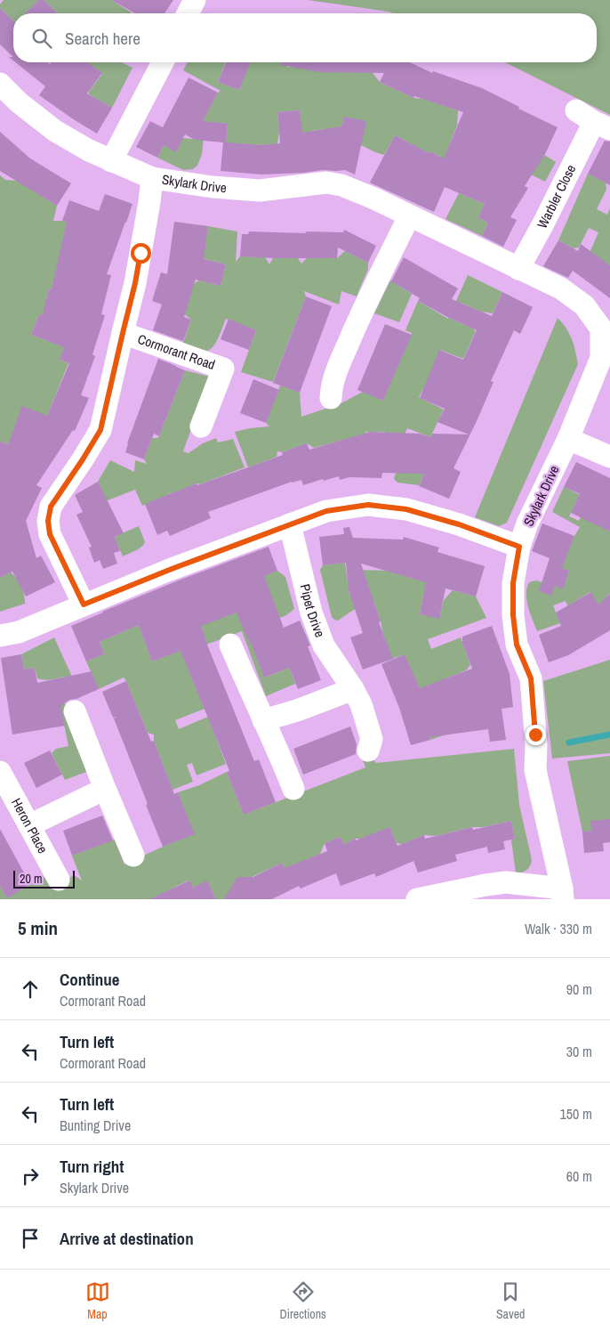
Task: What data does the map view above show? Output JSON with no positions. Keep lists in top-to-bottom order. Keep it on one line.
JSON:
{"streets":{"street":["Skylark Drive","Warbler Close","Cormorant Road","Pipet Drive","Heron Place"]},"crossings":[["Skylark Drive","Warbler Close"],["Skylark Drive","Cormorant Road"]],"scale_bar":"20 m","page":{"search":"Search here","scale":"20 m","heading":["5 min","Walk · 330 m"],"list":[["Continue","Cormorant Road","90 m"],["Turn left","Cormorant Road","30 m"],["Turn left","Bunting Drive","150 m"],["Turn right","Skylark Drive","60 m"],"Arrive at destination"],"nav":["Map","Directions","Saved"]}}
